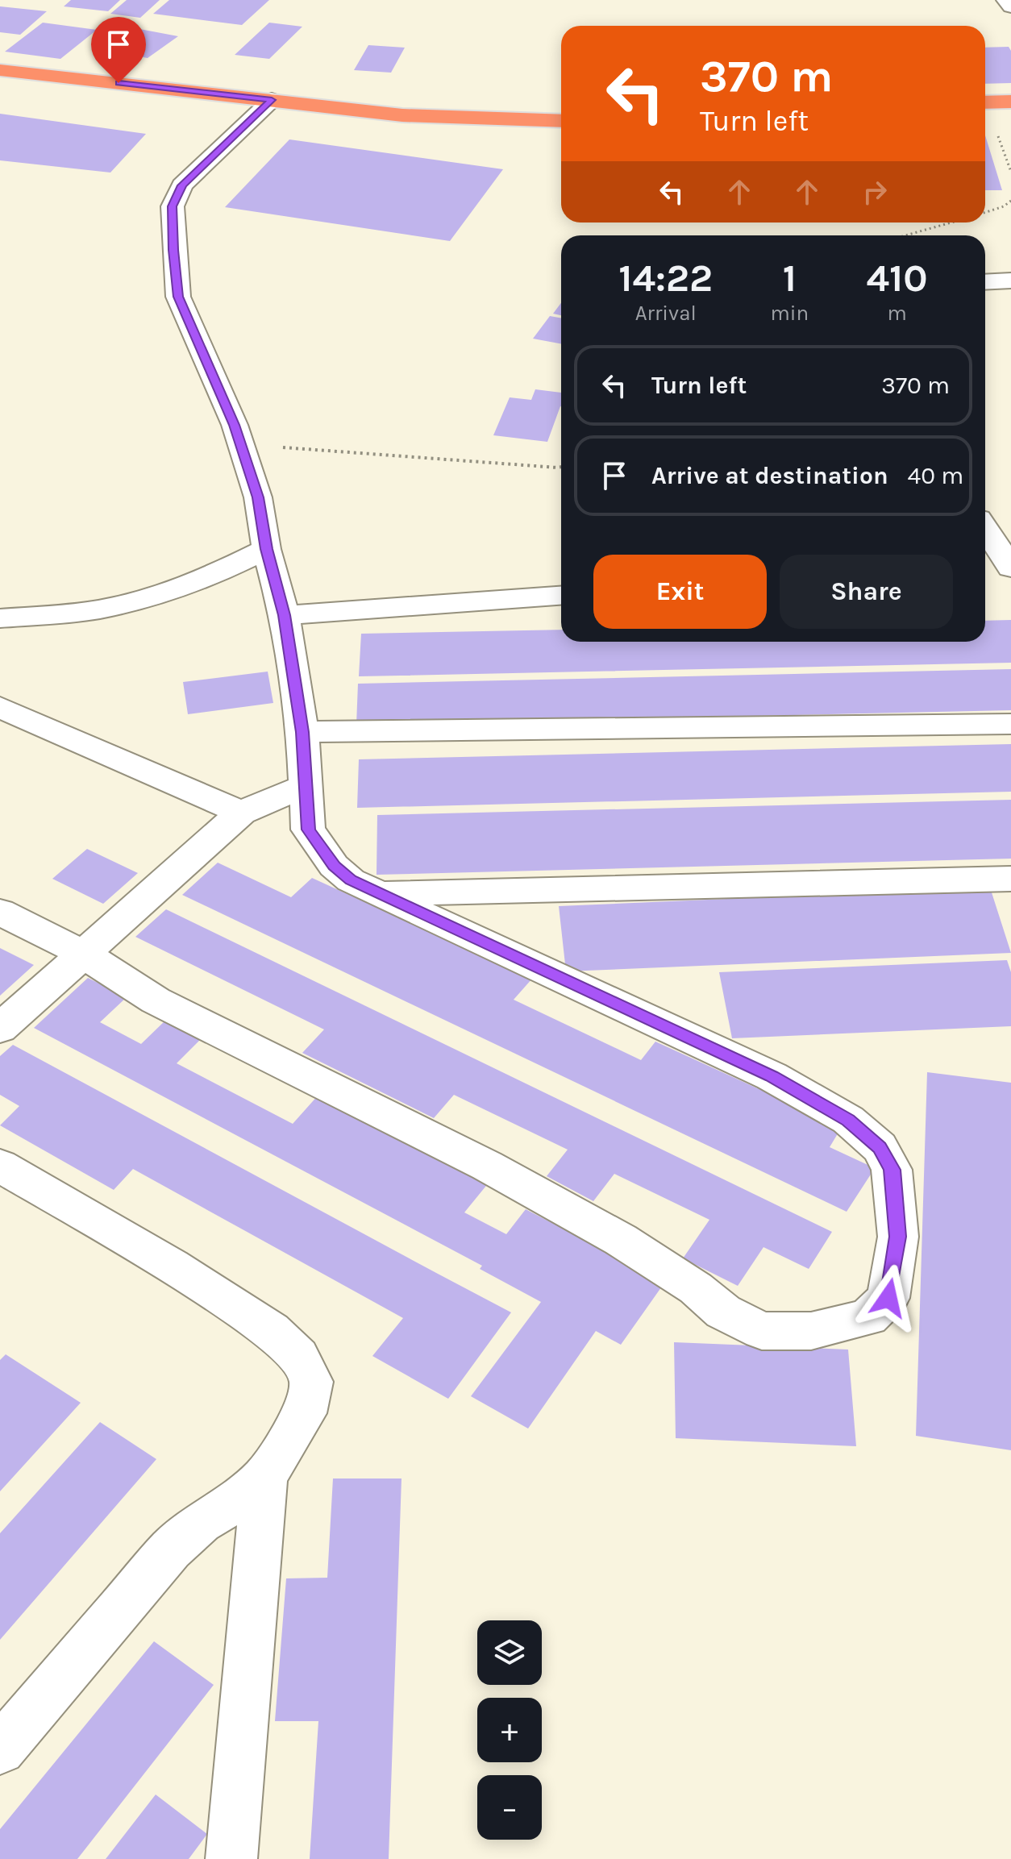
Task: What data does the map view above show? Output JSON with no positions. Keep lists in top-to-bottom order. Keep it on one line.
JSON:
{"page":{"turn":["370 m","Turn left"],"eta":["14:22","Arrival","1","min","410","m"],"list":[{"name":"Turn left","value":"370 m"},{"name":"Arrive at destination","value":"40 m"}],"buttons":["Exit","Share"],"map_buttons":["+","−"]}}
